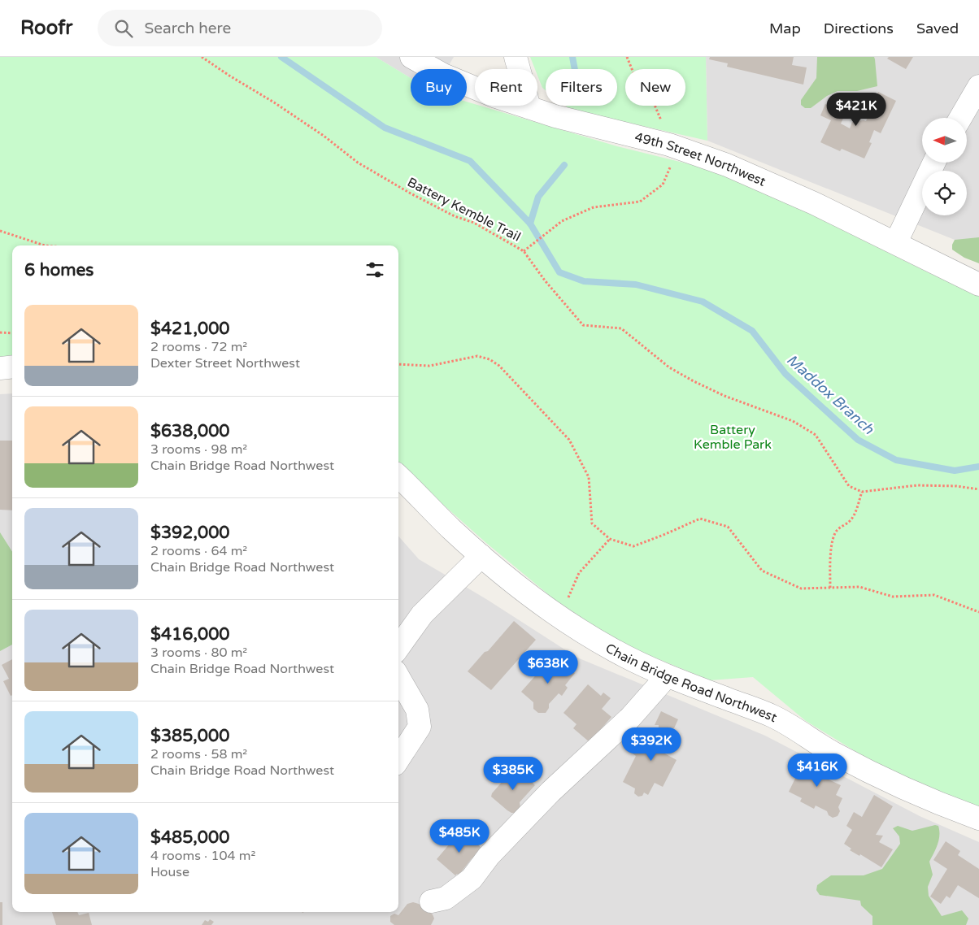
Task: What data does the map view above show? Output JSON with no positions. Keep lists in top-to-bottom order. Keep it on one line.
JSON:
{"streets":{"street":["49th Street Northwest","Chain Bridge Road Northwest"],"path":["Battery Kemble Trail"]},"water":["Maddox Branch"],"parks":["Battery Kemble Park"],"north":"left","page":{"header":"Roofr","search":"Search here","nav":["Map","Directions","Saved"],"chip":["Buy","Rent","Filters","New"],"price":["$421K","$638K","$392K","$416K","$385K","$485K"],"heading":"6 homes","list":[{"name":"$421,000","note":"2 rooms · 72 m² · Dexter Street Northwest"},{"name":"$638,000","note":"3 rooms · 98 m² · Chain Bridge Road Northwest"},{"name":"$392,000","note":"2 rooms · 64 m² · Chain Bridge Road Northwest"},{"name":"$416,000","note":"3 rooms · 80 m² · Chain Bridge Road Northwest"},{"name":"$385,000","note":"2 rooms · 58 m² · Chain Bridge Road Northwest"},{"name":"$485,000","note":"4 rooms · 104 m² · House"}]}}
